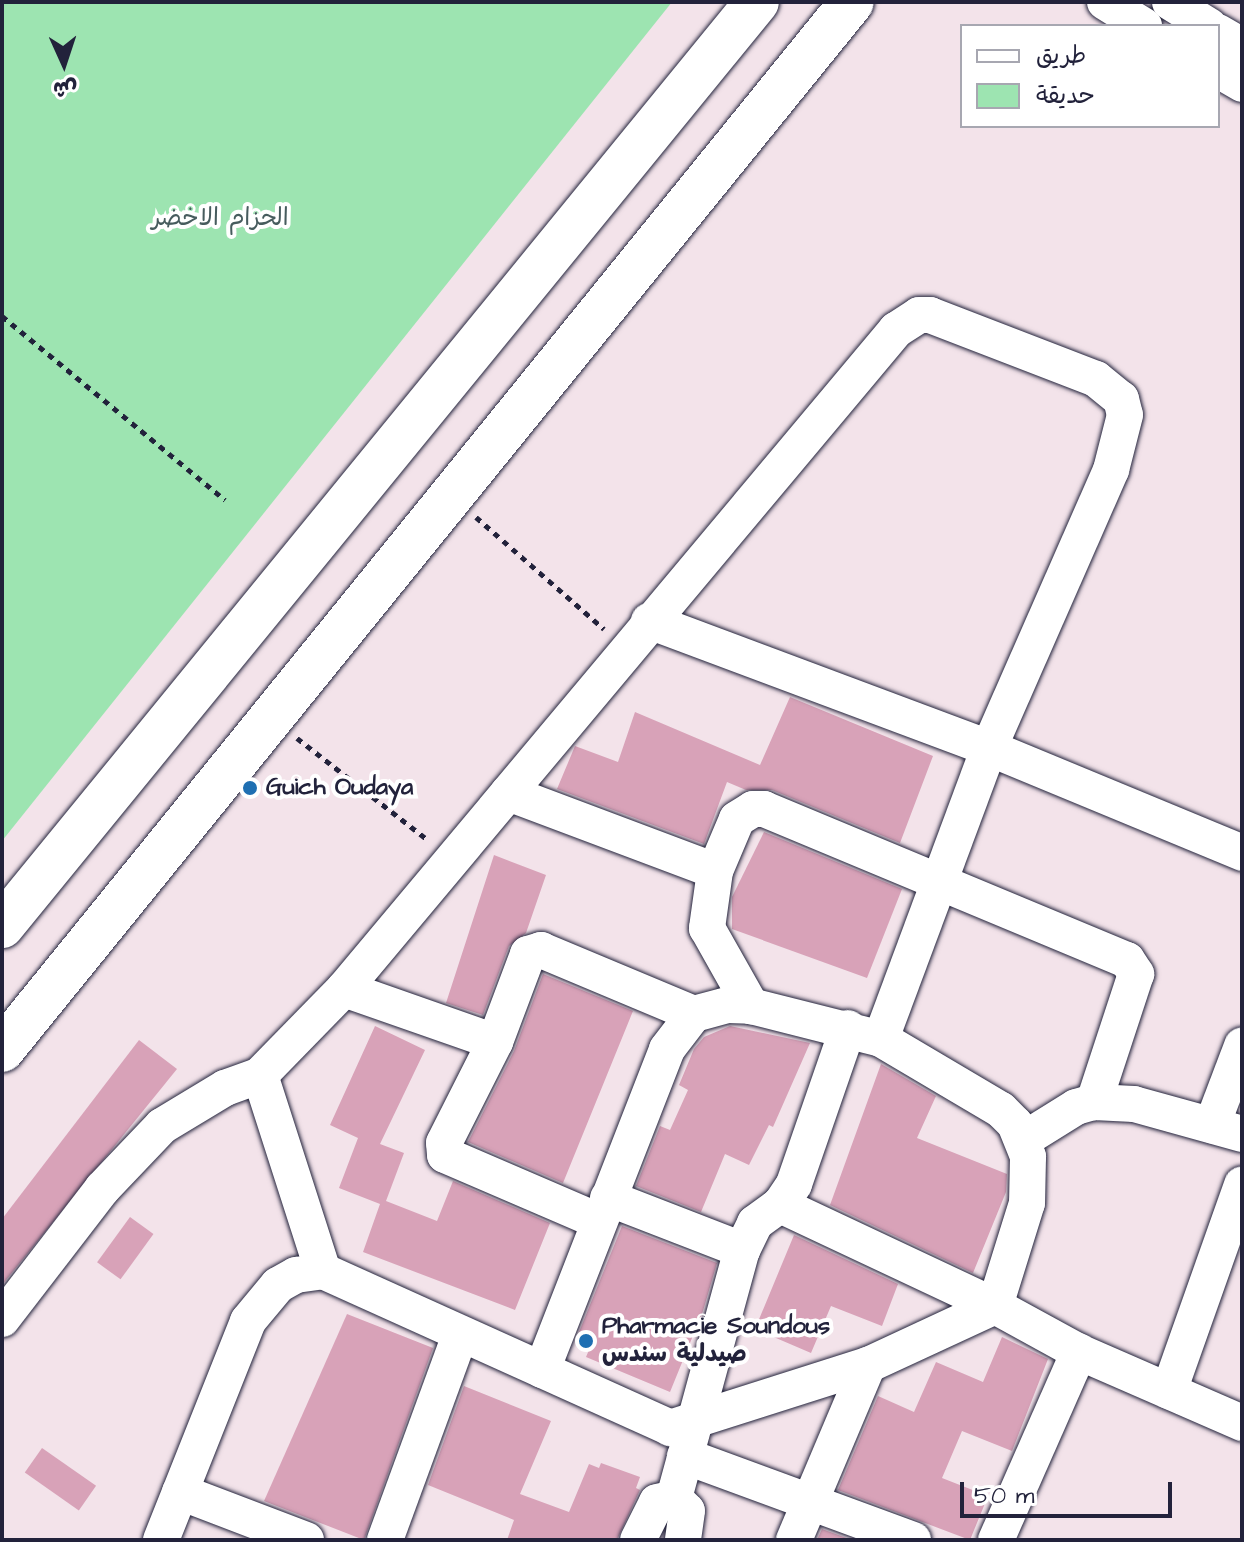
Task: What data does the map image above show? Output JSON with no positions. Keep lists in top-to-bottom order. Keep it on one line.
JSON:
{"parks":["الحزام الاخضر"],"places":["Guich Oudaya","Pharmacie Soundous صيدلية سندس"],"legend":["طريق","حديقة"],"scale_bar":"50 m","north":"bottom"}
